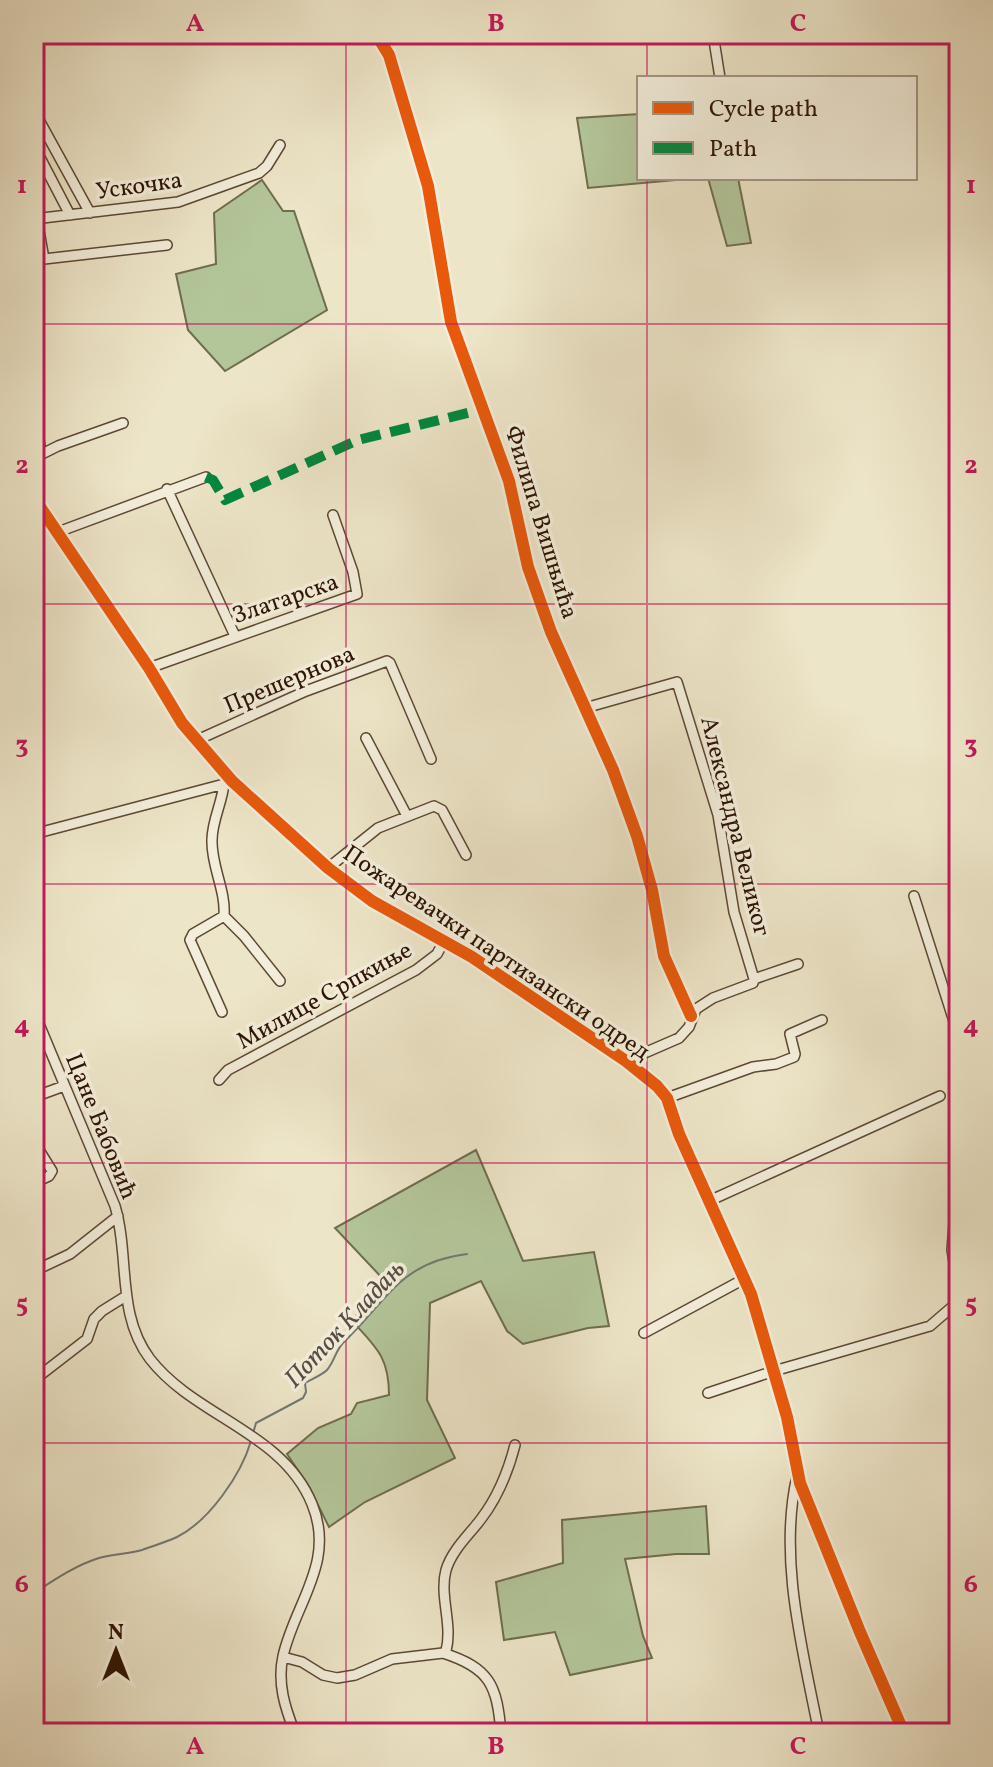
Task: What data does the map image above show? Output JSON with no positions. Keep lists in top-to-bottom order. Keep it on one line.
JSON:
{"streets":{"street":["Ускочка","Филипа Вишњића","Златарска","Прешернова","Александра Великог","Пожаревачки партизански одред","Милице Српкиње","Цане Бабовић"]},"crossings":[["Филипа Вишњића","Александра Великог"],["Златарска","Пожаревачки партизански одред"],["Прешернова","Пожаревачки партизански одред"],["Пожаревачки партизански одред","Милице Српкиње"]],"water":["Поток Кладањ"],"legend":["Cycle path","Path"],"north":"top","grid":{"columns":["A","B","C"],"rows":["1","2","3","4","5","6"]}}
